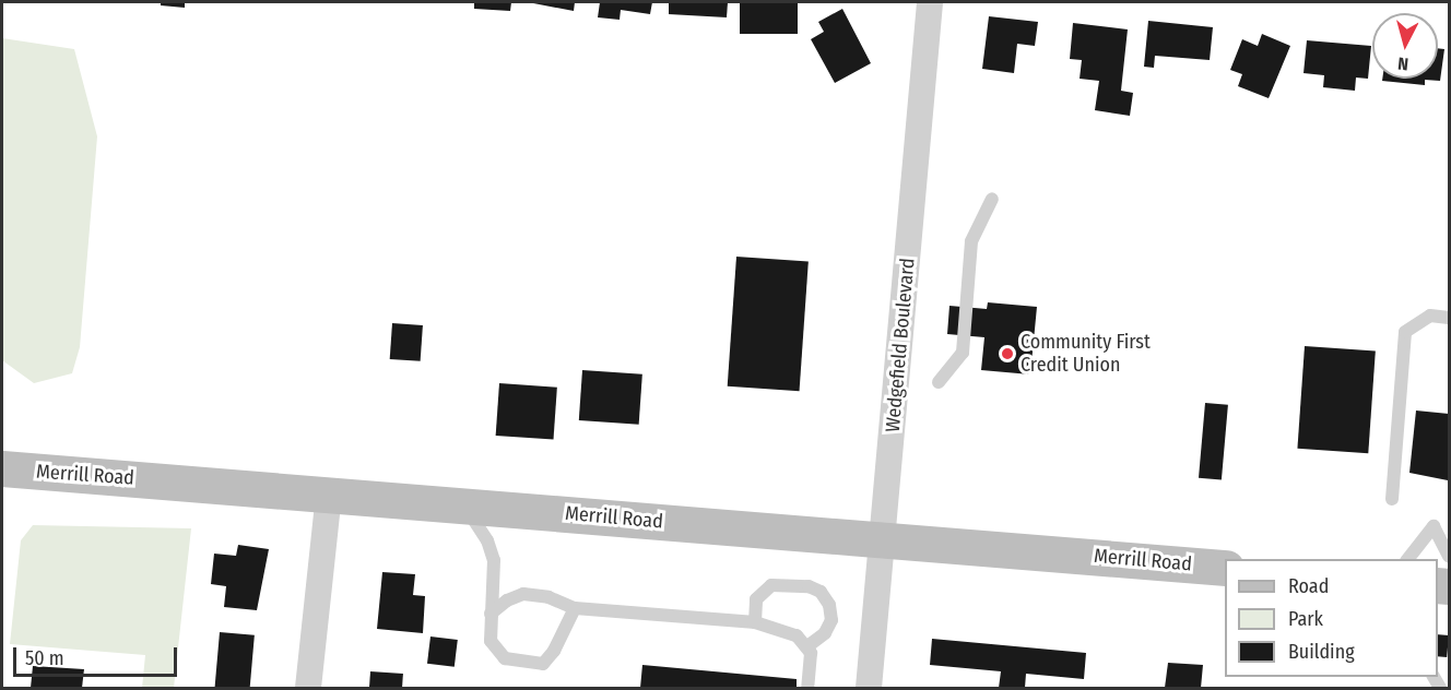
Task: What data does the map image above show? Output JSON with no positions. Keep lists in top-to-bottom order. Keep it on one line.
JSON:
{"streets":{"main road":["Merrill Road"],"street":["Wedgefield Boulevard"]},"crossings":[["Wedgefield Boulevard","Merrill Road"]],"places":["Community First Credit Union"],"legend":["Road","Park","Building"],"scale_bar":"50 m","north":"bottom"}
